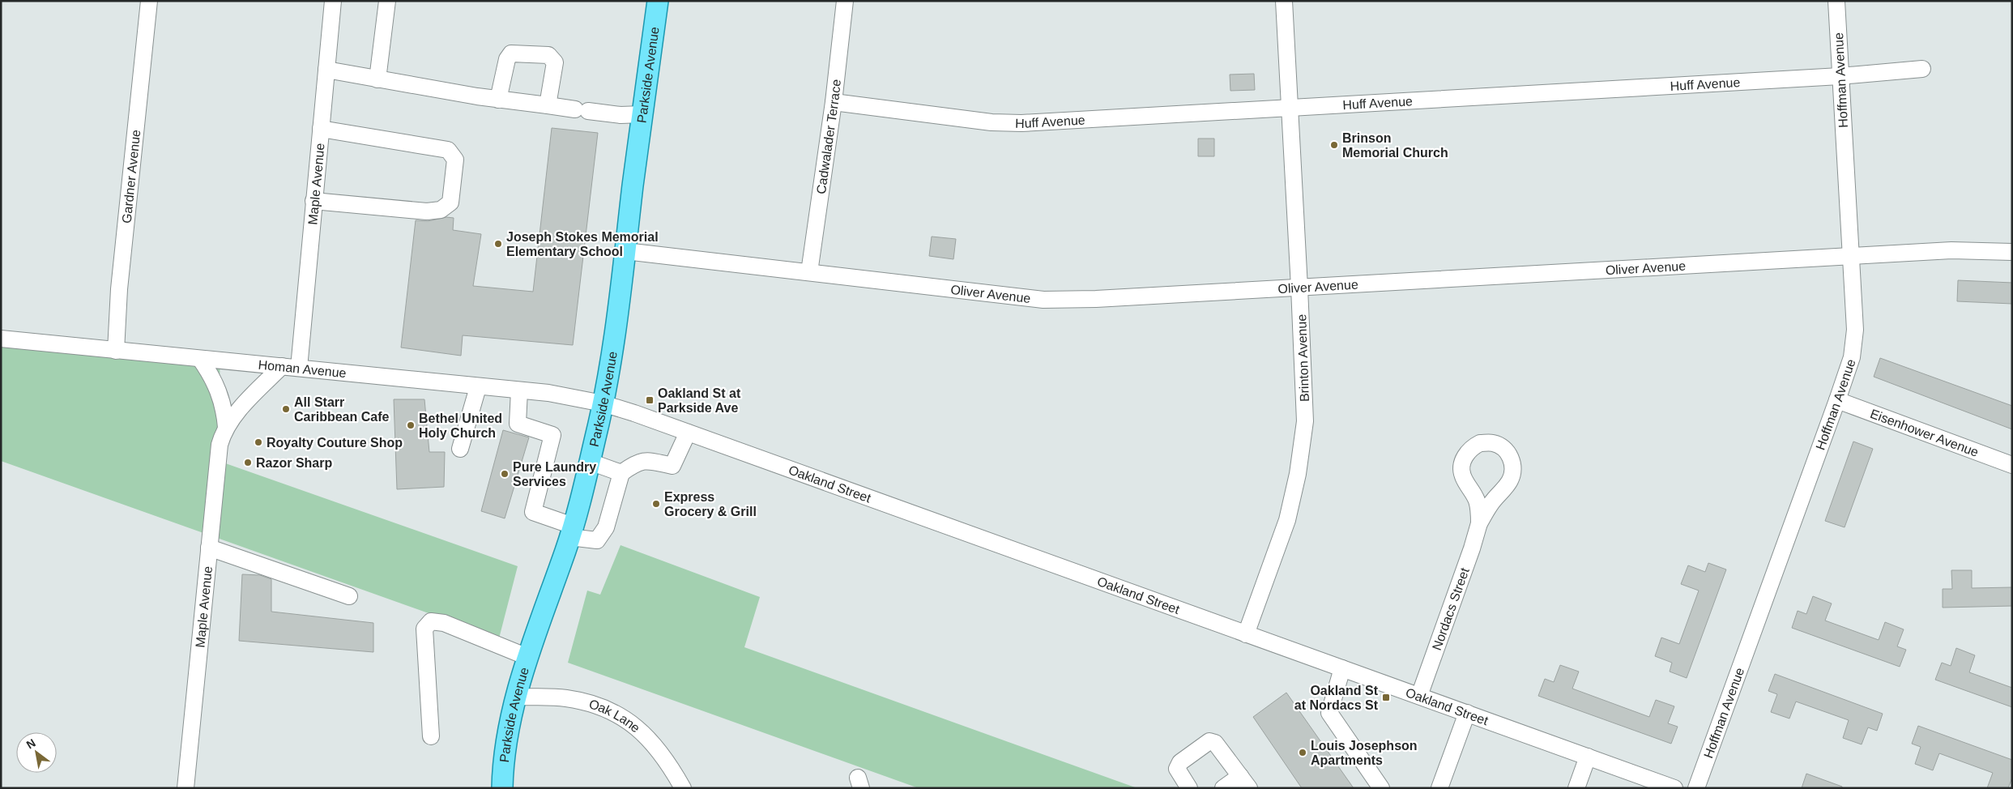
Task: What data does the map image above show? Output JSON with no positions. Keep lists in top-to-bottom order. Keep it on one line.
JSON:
{"streets":{"main road":["Parkside Avenue"],"street":["Hoffman Avenue","Huff Avenue","Cadwalader Terrace","Gardner Avenue","Maple Avenue","Oliver Avenue","Brinton Avenue","Homan Avenue","Eisenhower Avenue","Oakland Street","Nordacs Street","Oak Lane"]},"crossings":[["Parkside Avenue","Oliver Avenue"],["Parkside Avenue","Homan Avenue"],["Parkside Avenue","Oakland Street"],["Parkside Avenue","Oak Lane"],["Hoffman Avenue","Huff Avenue"],["Hoffman Avenue","Oliver Avenue"],["Hoffman Avenue","Eisenhower Avenue"],["Huff Avenue","Cadwalader Terrace"],["Huff Avenue","Brinton Avenue"],["Cadwalader Terrace","Oliver Avenue"],["Gardner Avenue","Homan Avenue"],["Maple Avenue","Homan Avenue"],["Oliver Avenue","Brinton Avenue"],["Brinton Avenue","Oakland Street"],["Homan Avenue","Oakland Street"],["Oakland Street","Nordacs Street"]],"places":{"other":["Brinson Memorial Church","Joseph Stokes Memorial Elementary School","All Starr Caribbean Cafe","Bethel United Holy Church","Royalty Couture Shop","Razor Sharp","Pure Laundry Services","Express Grocery & Grill","Louis Josephson Apartments"],"transit":["Oakland St at Parkside Ave","Oakland St at Nordacs St"]},"north":"top left"}
